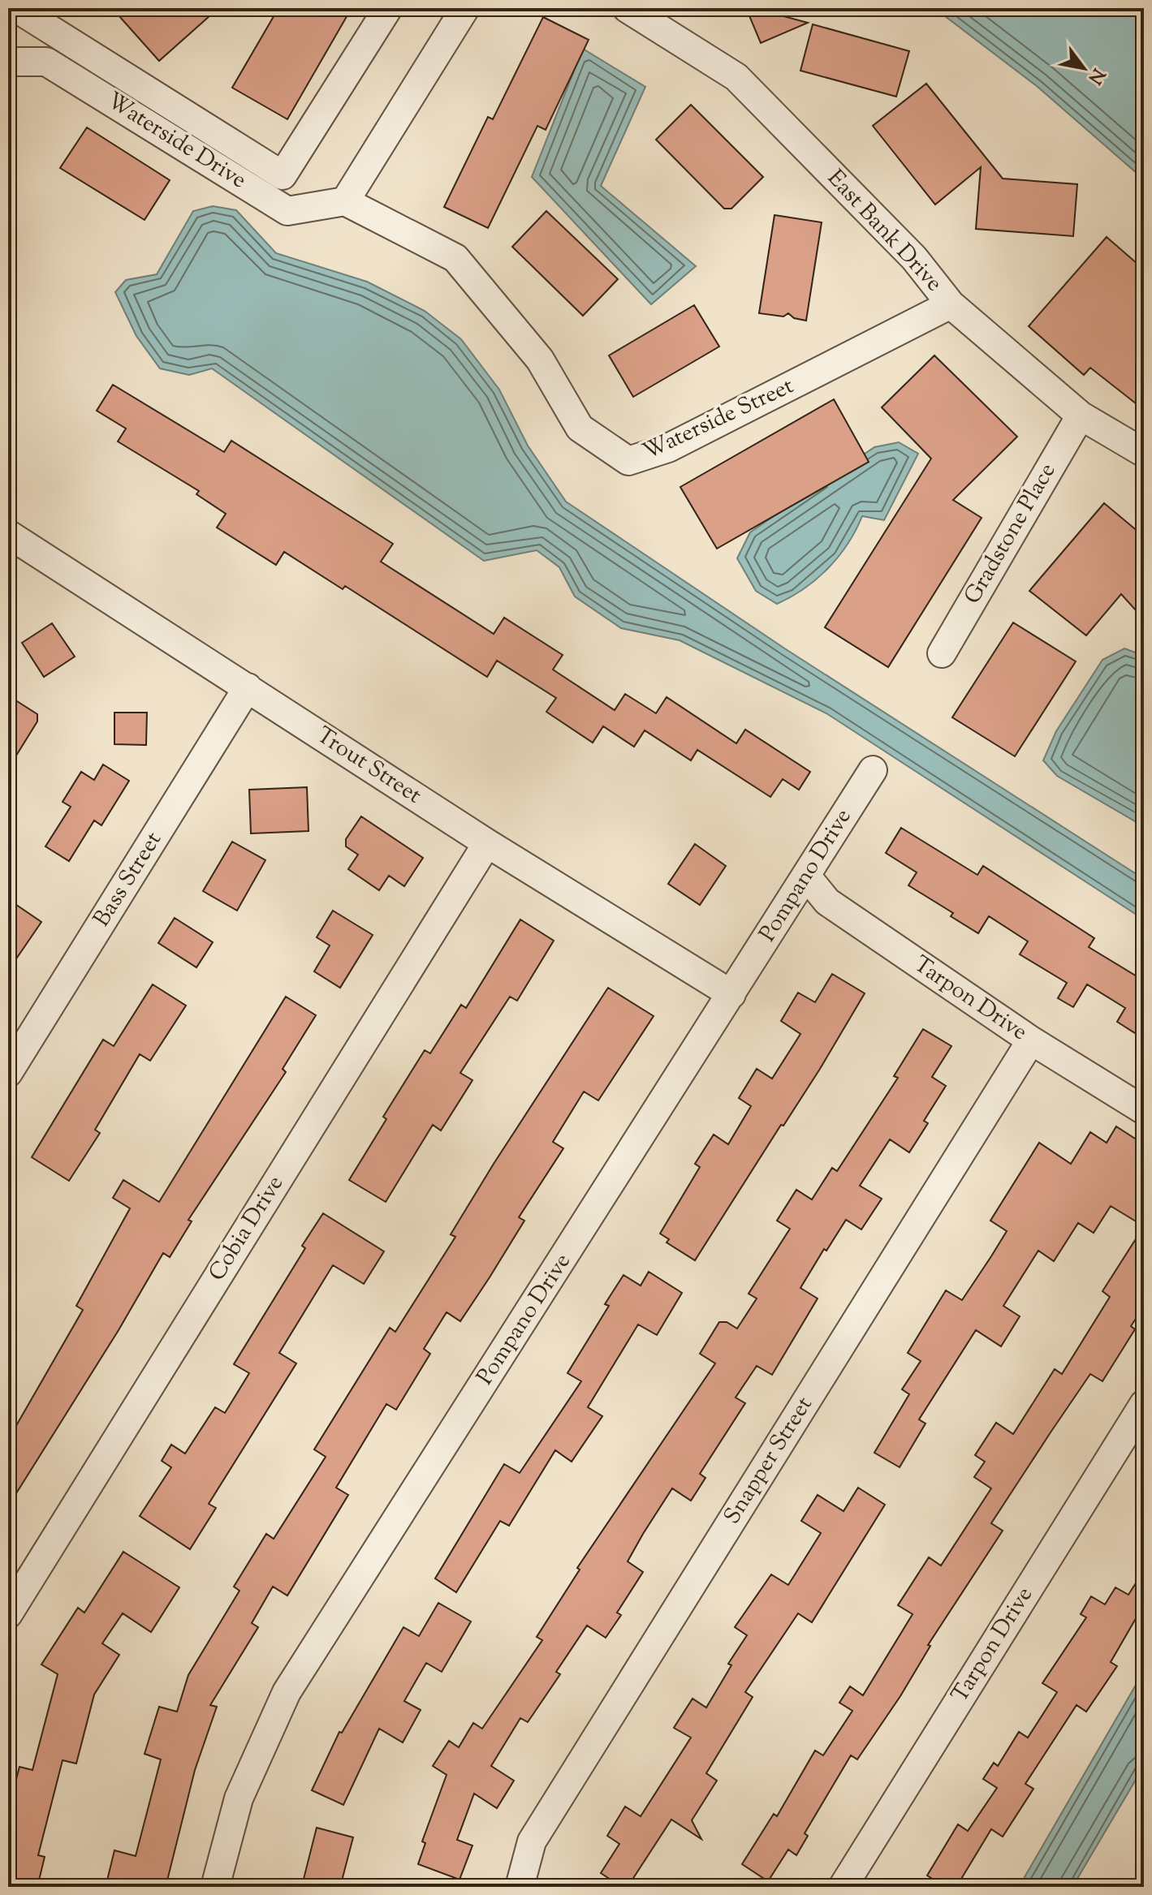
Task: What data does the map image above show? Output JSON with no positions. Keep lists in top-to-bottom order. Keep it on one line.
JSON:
{"streets":{"street":["Waterside Drive","East Bank Drive","Waterside Street","Gradstone Place","Trout Street","Pompano Drive","Bass Street","Tarpon Drive","Cobia Drive","Snapper Street"]},"crossings":[["Waterside Drive","Waterside Street"],["East Bank Drive","Waterside Street"],["East Bank Drive","Gradstone Place"],["Trout Street","Pompano Drive"],["Trout Street","Bass Street"],["Trout Street","Cobia Drive"],["Pompano Drive","Tarpon Drive"],["Tarpon Drive","Snapper Street"]],"north":"bottom right"}
